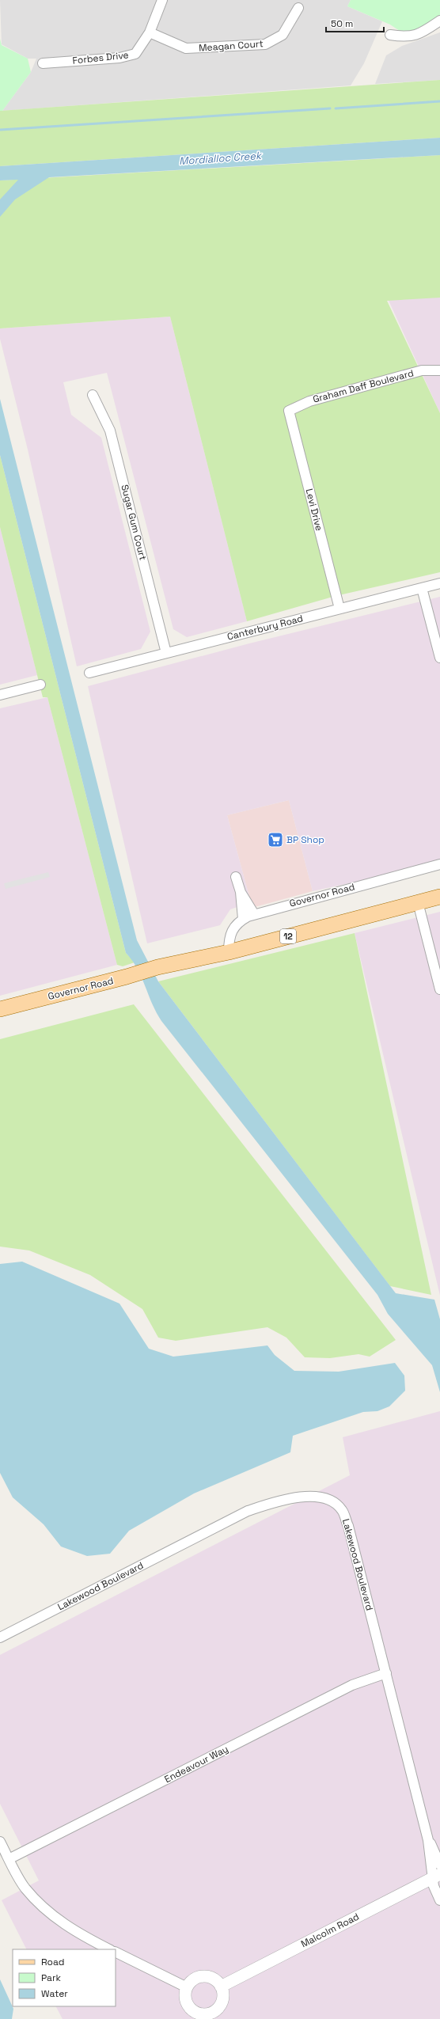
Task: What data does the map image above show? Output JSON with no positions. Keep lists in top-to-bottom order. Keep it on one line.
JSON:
{"streets":{"main road":["Governor Road","12"],"street":["Meagan Court","Forbes Drive","Graham Daff Boulevard","Levi Drive","Sugar Gum Court","Canterbury Road","Lakewood Boulevard","Endeavour Way","Malcolm Road"]},"crossings":[["Meagan Court","Forbes Drive"],["Graham Daff Boulevard","Levi Drive"],["Levi Drive","Canterbury Road"],["Sugar Gum Court","Canterbury Road"],["Lakewood Boulevard","Endeavour Way"],["Lakewood Boulevard","Malcolm Road"]],"water":["Mordialloc Creek"],"places":{"supermarket":["BP Shop"]},"legend":["Road","Park","Water"],"scale_bar":"50 m"}
